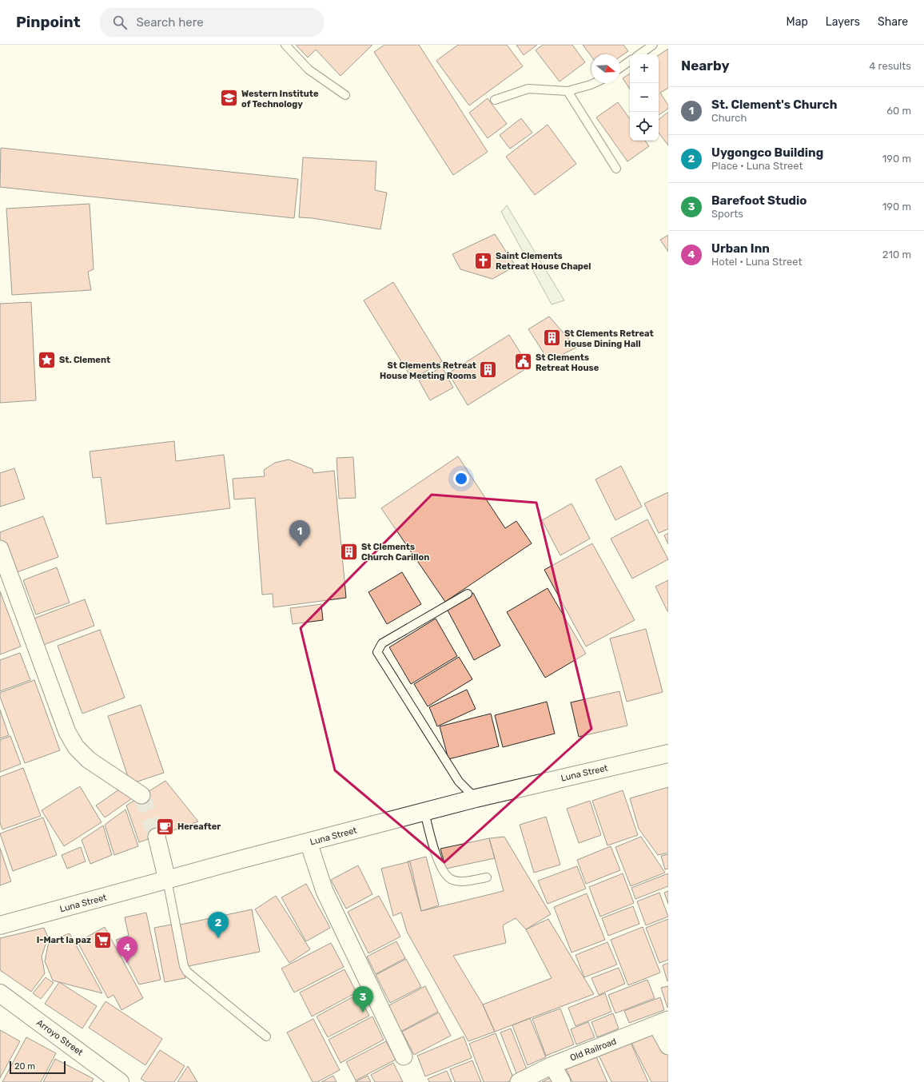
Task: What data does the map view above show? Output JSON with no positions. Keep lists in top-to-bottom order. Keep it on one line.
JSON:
{"streets":{"main road":["Luna Street","Arroyo Street"],"street":["Old Railroad"]},"places":{"school or university":["Western Institute of Technology"],"church":["Saint Clements Retreat House Chapel"],"building":["St Clements Retreat House Dining Hall","St Clements Retreat House Meeting Rooms","St Clements Church Carillon"],"place":["St. Clement"],"public building":["St Clements Retreat House"],"cafe":["Hereafter"],"supermarket":["I-Mart la paz"]},"scale_bar":"20 m","north":"right","page":{"header":"Pinpoint","search":"Search here","nav":["Map","Layers","Share"],"heading":["Nearby","4 results"],"map_buttons":["+","−"],"list":[{"mark":"1","name":"St. Clement's Church","note":"Church","value":"60 m"},{"mark":"2","name":"Uygongco Building","note":"Place · Luna Street","value":"190 m"},{"mark":"3","name":"Barefoot Studio","note":"Sports","value":"190 m"},{"mark":"4","name":"Urban Inn","note":"Hotel · Luna Street","value":"210 m"}],"pins":["1","2","4","3"],"scale":"20 m"}}
